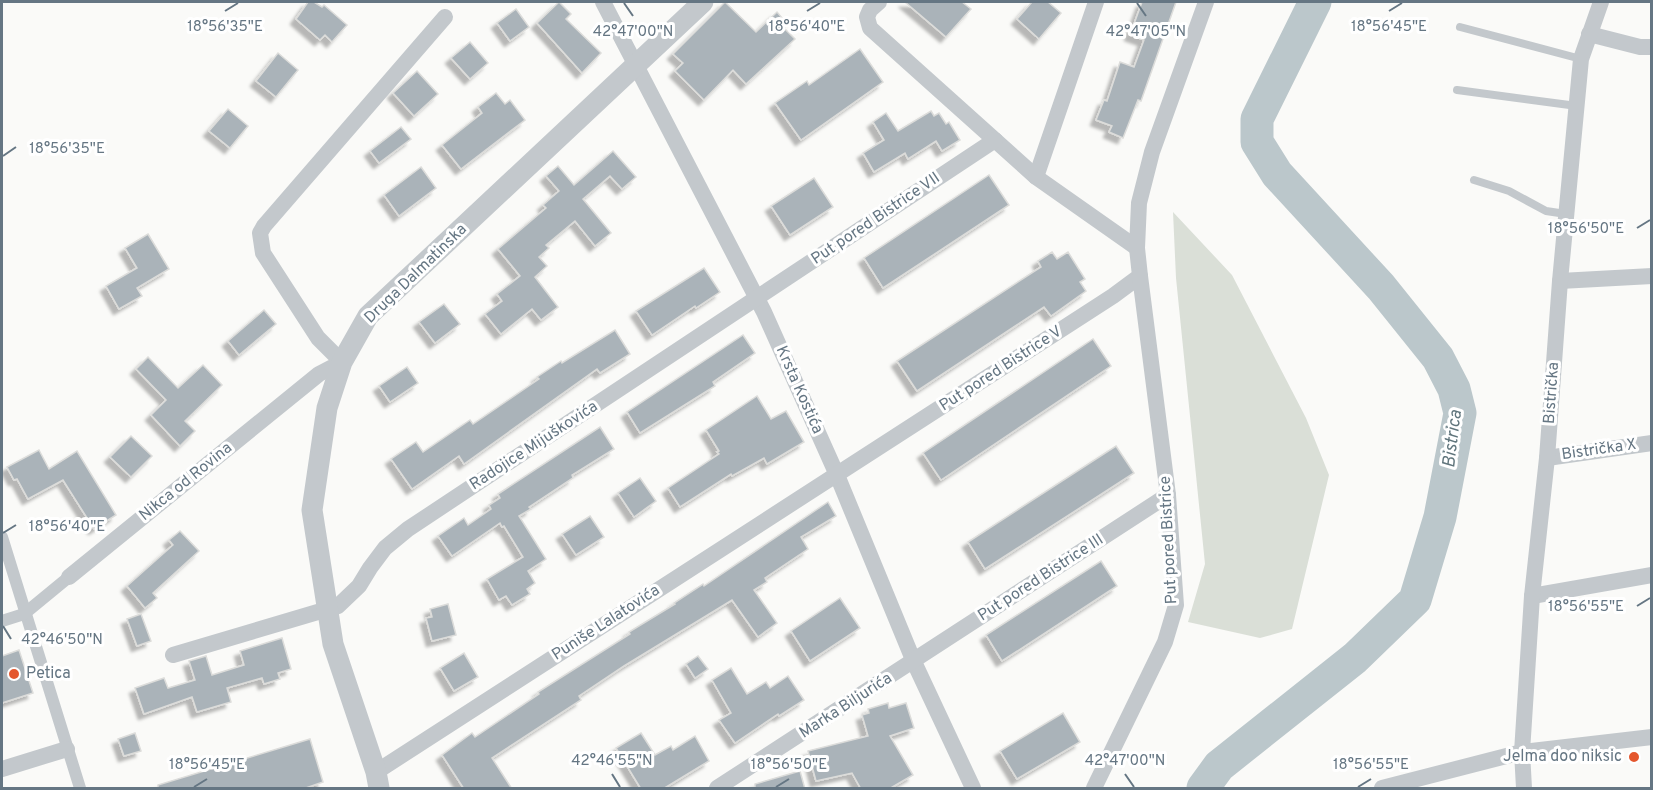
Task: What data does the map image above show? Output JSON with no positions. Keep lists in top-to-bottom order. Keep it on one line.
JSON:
{"streets":{"street":["Put pored Bistrice VII","Druga Dalmatinska","Put pored Bistrice V","Krsta Kostića","Bistrička","Radojice Mijuškovića","Bistrička X","Nikca od Rovina","Put pored Bistrice","Put pored Bistrice III","Puniše Lalatovića","Marka Biljurića"]},"crossings":[["Put pored Bistrice VII","Krsta Kostića"],["Put pored Bistrice VII","Radojice Mijuškovića"],["Druga Dalmatinska","Krsta Kostića"],["Druga Dalmatinska","Radojice Mijuškovića"],["Druga Dalmatinska","Nikca od Rovina"],["Druga Dalmatinska","Puniše Lalatovića"],["Put pored Bistrice V","Krsta Kostića"],["Put pored Bistrice V","Put pored Bistrice"],["Put pored Bistrice V","Puniše Lalatovića"],["Krsta Kostića","Radojice Mijuškovića"],["Krsta Kostića","Put pored Bistrice III"],["Krsta Kostića","Puniše Lalatovića"],["Krsta Kostića","Marka Biljurića"],["Bistrička","Bistrička X"],["Put pored Bistrice","Put pored Bistrice III"],["Put pored Bistrice III","Marka Biljurića"]],"water":["Bistrica"],"places":["Petica","Jelma doo niksic"],"coordinates":["18°56'35\"E","18°56'40\"E","18°56'45\"E","42°47'00\"N","42°47'05\"N","18°56'50\"E","18°56'55\"E","42°46'50\"N","42°46'55\"N"]}
